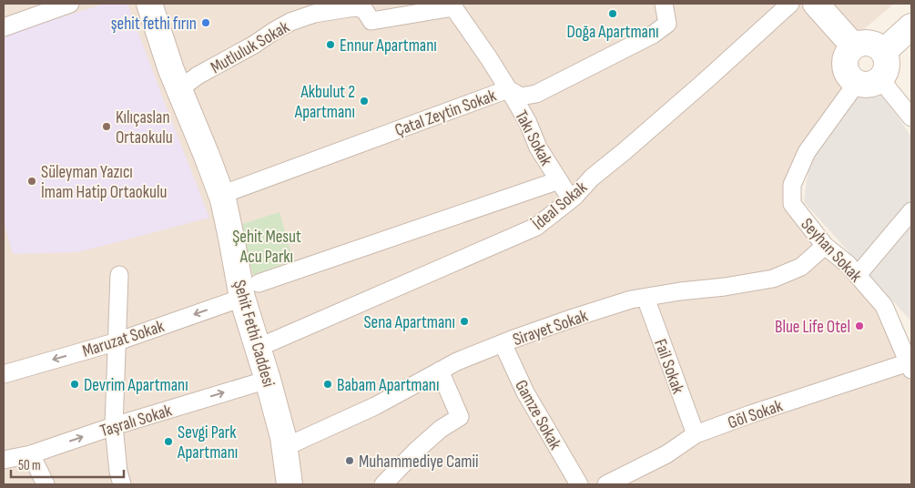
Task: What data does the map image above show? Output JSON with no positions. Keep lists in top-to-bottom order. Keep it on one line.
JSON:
{"streets":{"street":["Mutluluk Sokak","Çatal Zeytin Sokak","Takı Sokak","İdeal Sokak","Seyhan Sokak","Sirayet Sokak","Şehit Fethi Caddesi","Maruzat Sokak","Fail Sokak","Göl Sokak","Gamze Sokak","Taşralı Sokak"]},"crossings":[["Mutluluk Sokak","Takı Sokak"],["Mutluluk Sokak","Şehit Fethi Caddesi"],["Çatal Zeytin Sokak","Takı Sokak"],["Çatal Zeytin Sokak","Şehit Fethi Caddesi"],["Takı Sokak","İdeal Sokak"],["Takı Sokak","Maruzat Sokak"],["İdeal Sokak","Şehit Fethi Caddesi"],["Seyhan Sokak","Sirayet Sokak"],["Seyhan Sokak","Göl Sokak"],["Sirayet Sokak","Şehit Fethi Caddesi"],["Sirayet Sokak","Fail Sokak"],["Sirayet Sokak","Gamze Sokak"],["Şehit Fethi Caddesi","Maruzat Sokak"],["Şehit Fethi Caddesi","Taşralı Sokak"],["Fail Sokak","Göl Sokak"]],"one_way":["Maruzat Sokak","Taşralı Sokak"],"parks":["Şehit Mesut Acu Parkı"],"places":["Doğa Apartmanı","şehit fethi fırın","Ennur Apartmanı","Akbulut 2 Apartmanı","Kılıçaslan Ortaokulu","Süleyman Yazıcı İmam Hatip Ortaokulu","Sena Apartmanı","Blue Life Otel","Devrim Apartmanı","Babam Apartmanı","Sevgi Park Apartmanı","Muhammediye Camii"],"scale_bar":"50 m"}
